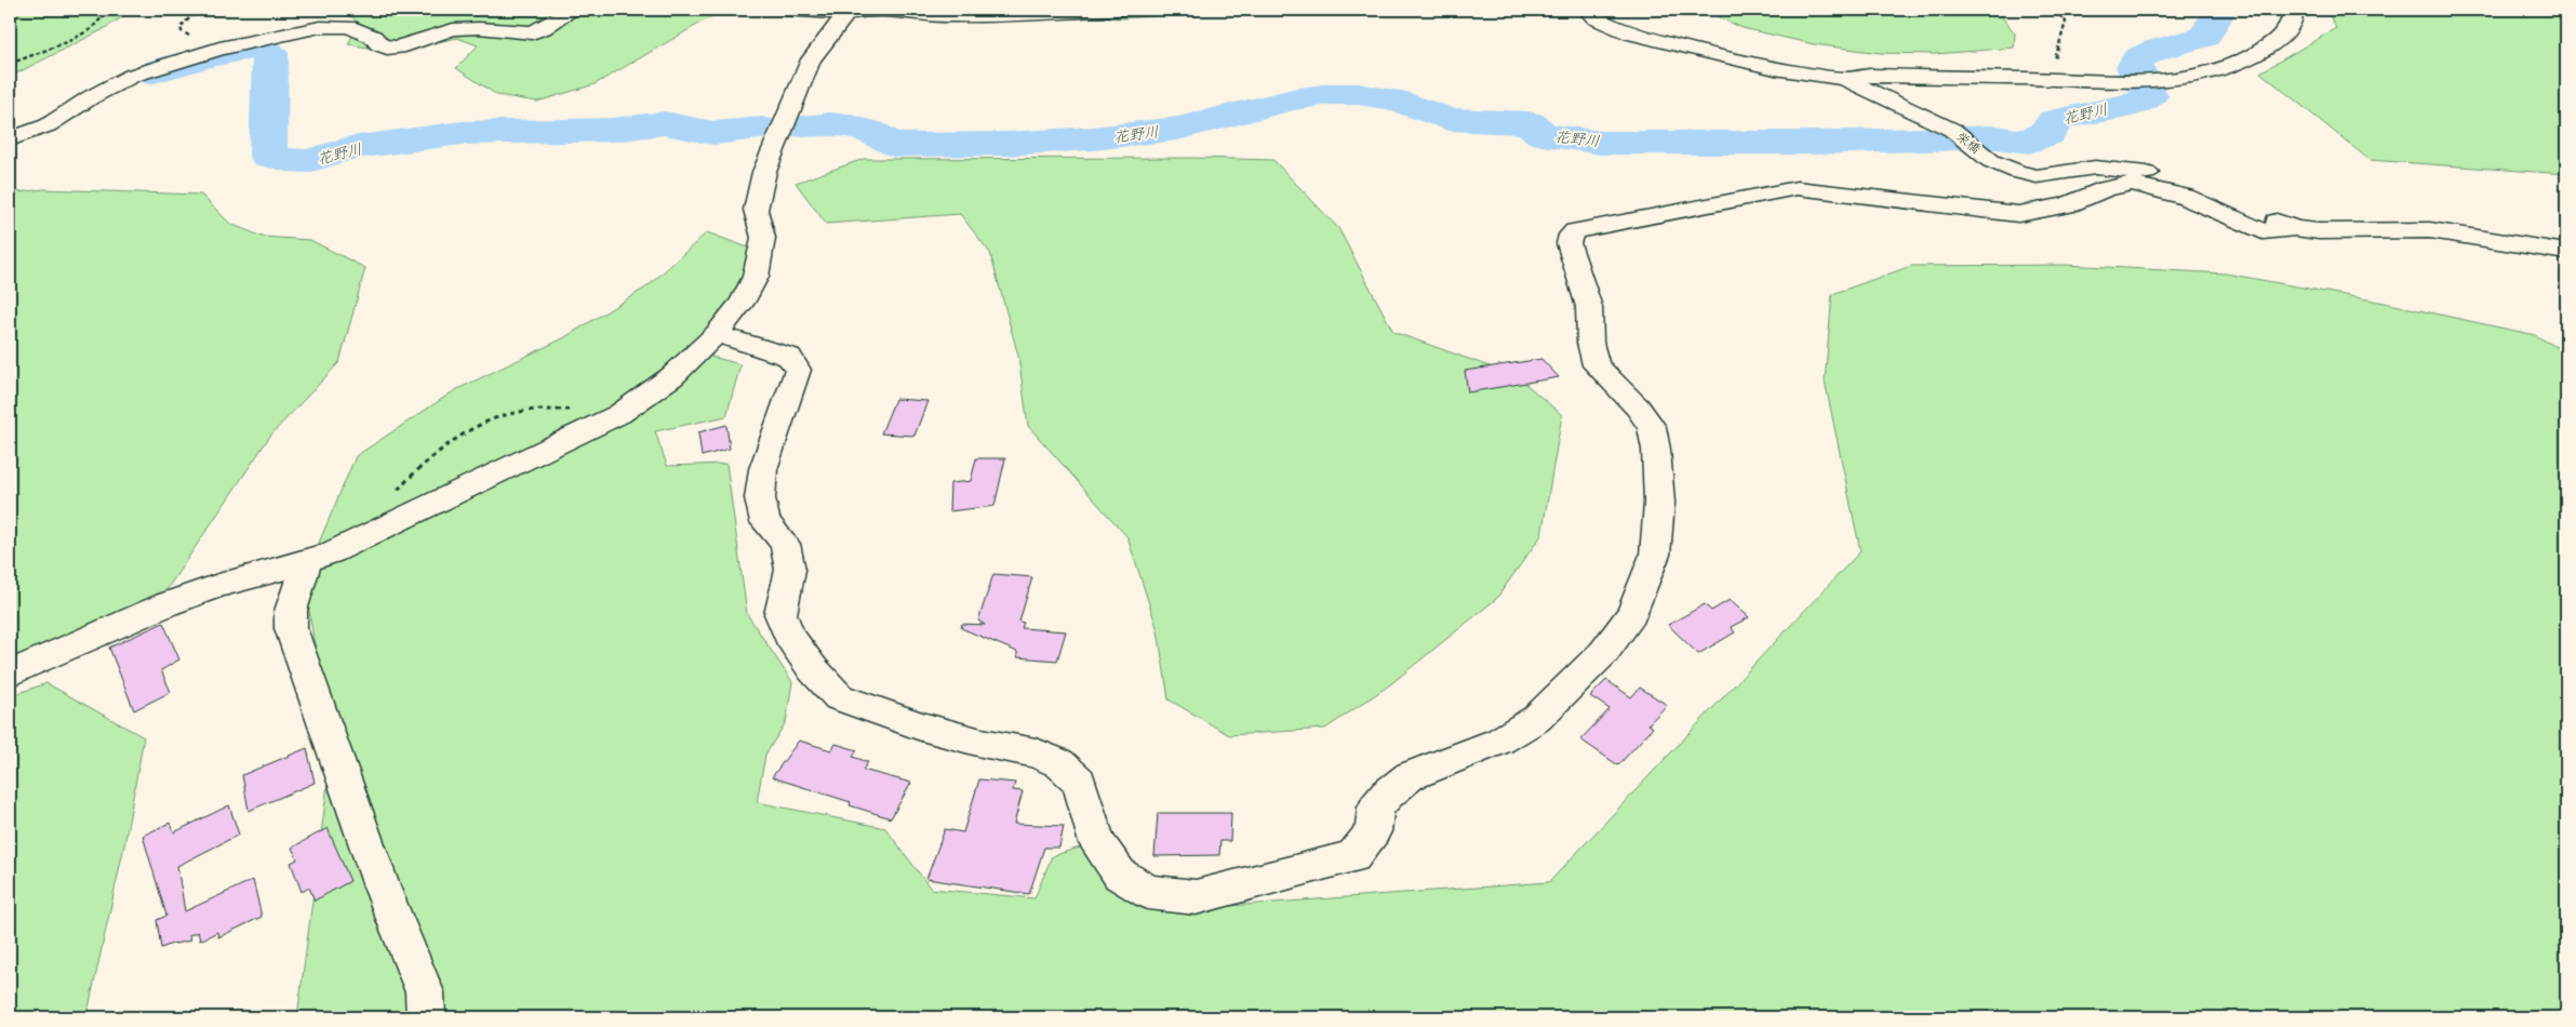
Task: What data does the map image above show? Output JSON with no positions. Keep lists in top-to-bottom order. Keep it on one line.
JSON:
{"streets":{"street":["栄橋"]},"water":["花野川"]}
